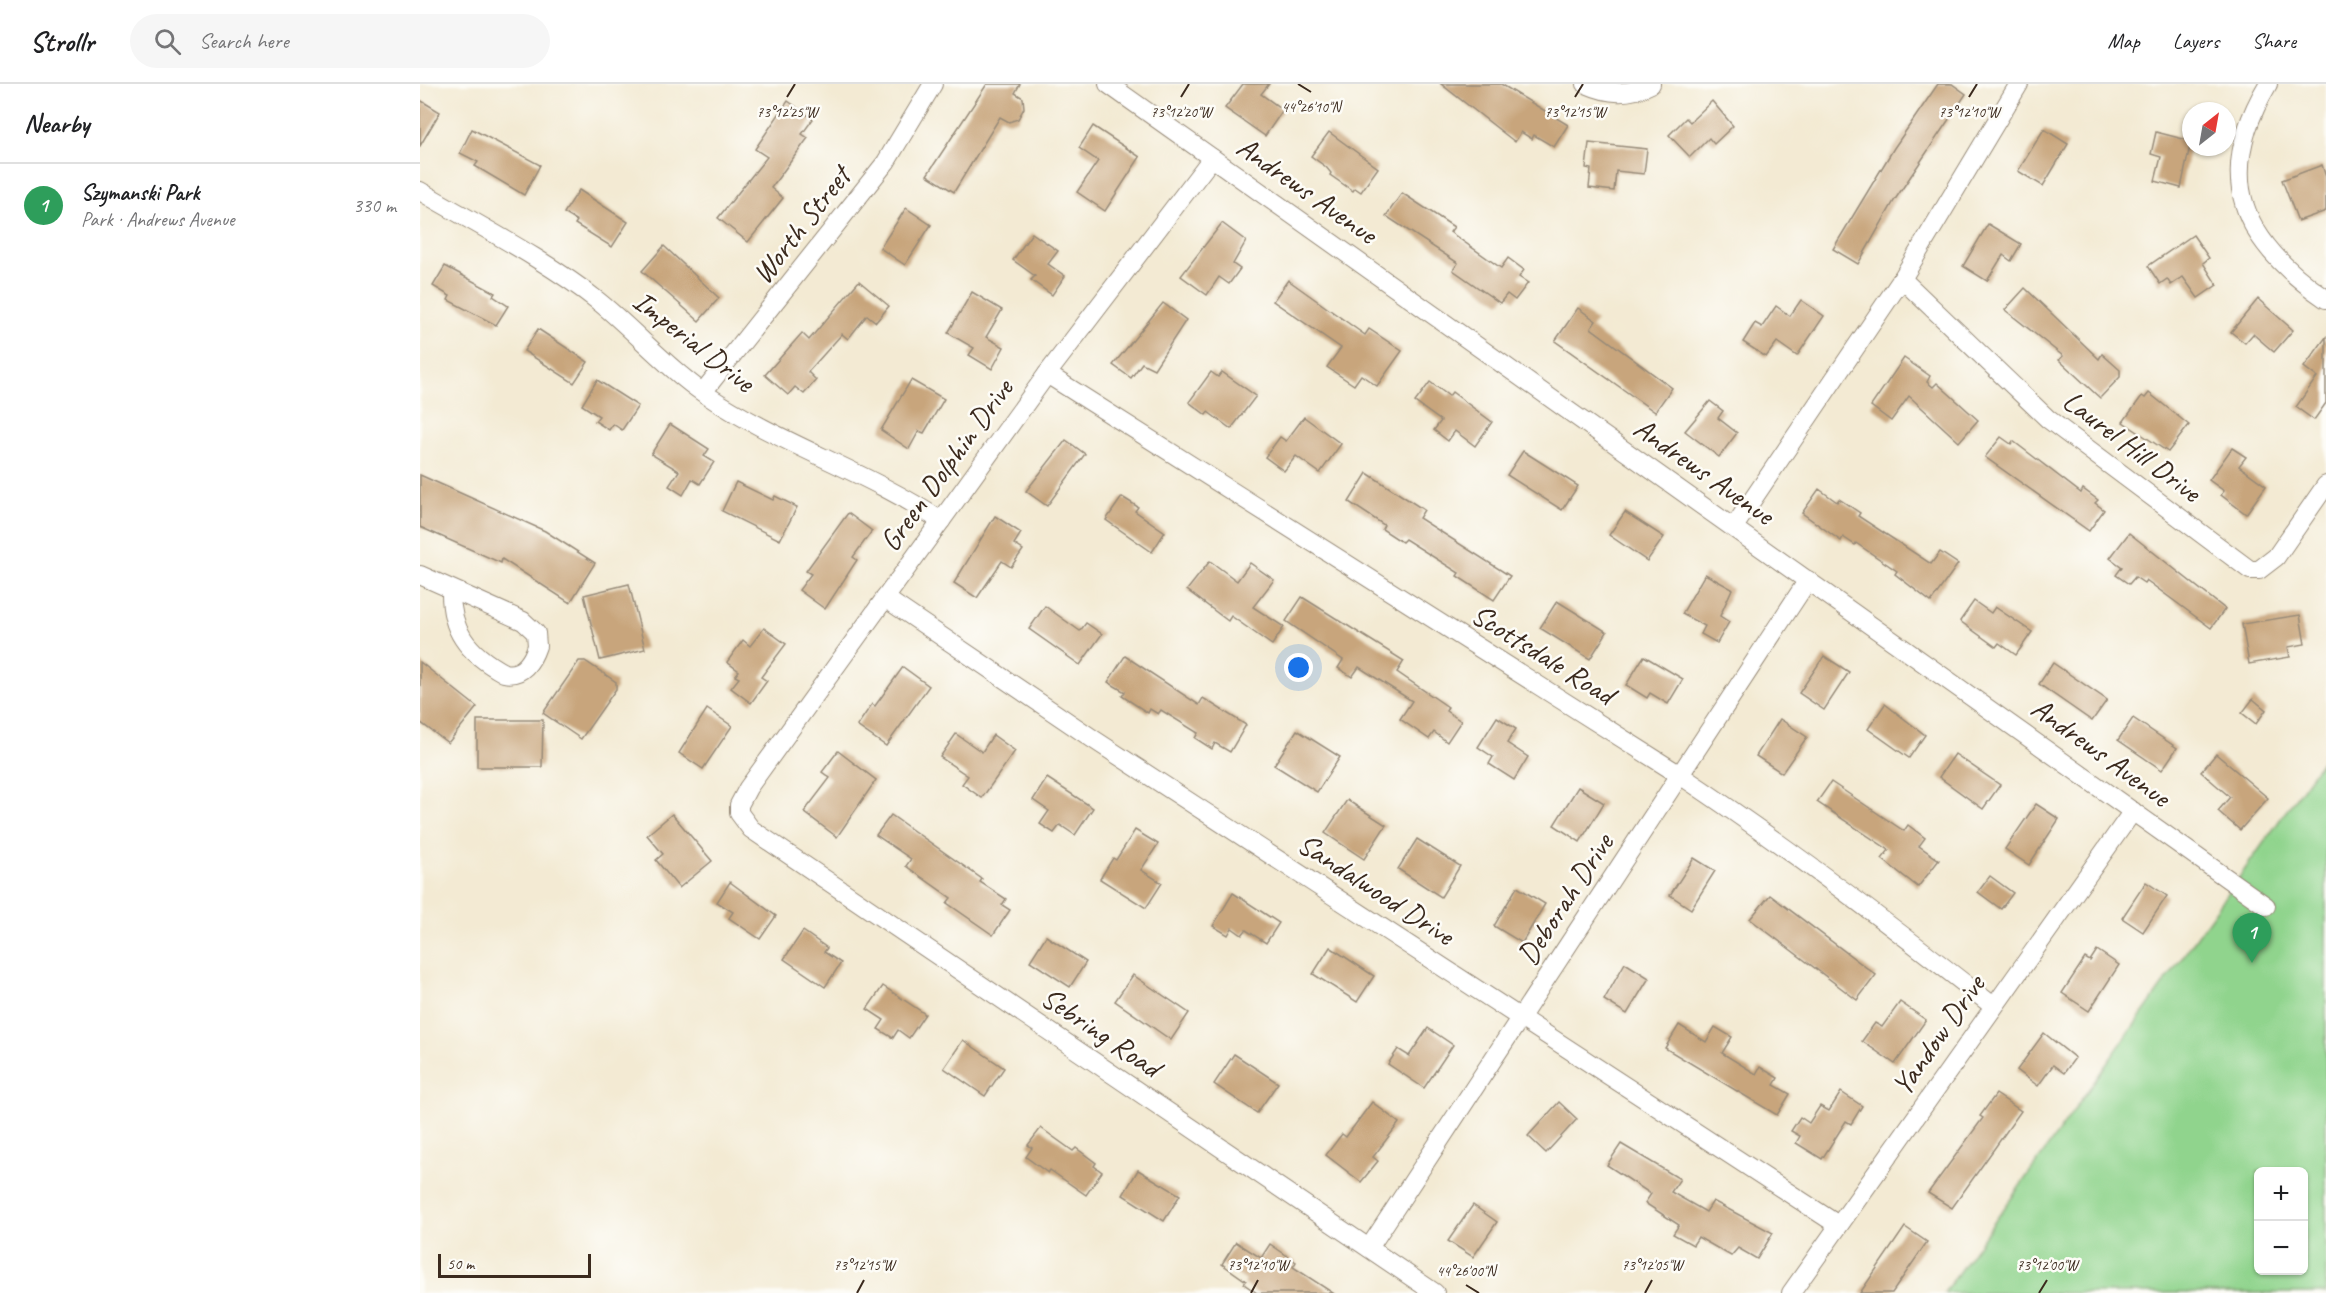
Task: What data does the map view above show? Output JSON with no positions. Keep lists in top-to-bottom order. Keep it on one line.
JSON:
{"streets":{"street":["Andrews Avenue","Worth Street","Imperial Drive","Laurel Hill Drive","Green Dolphin Drive","Scottsdale Road","Sandalwood Drive","Deborah Drive","Sebring Road","Yandow Drive"]},"crossings":[["Andrews Avenue","Green Dolphin Drive"],["Andrews Avenue","Deborah Drive"],["Andrews Avenue","Yandow Drive"],["Worth Street","Imperial Drive"],["Imperial Drive","Green Dolphin Drive"],["Green Dolphin Drive","Scottsdale Road"],["Green Dolphin Drive","Sandalwood Drive"],["Green Dolphin Drive","Sebring Road"],["Scottsdale Road","Deborah Drive"],["Scottsdale Road","Yandow Drive"],["Sandalwood Drive","Deborah Drive"],["Sandalwood Drive","Yandow Drive"],["Deborah Drive","Sebring Road"]],"scale_bar":"50 m","north":"top right","page":{"header":"Strollr","search":"Search here","nav":["Map","Layers","Share"],"heading":"Nearby","list":[{"mark":"1","name":"Szymanski Park","note":"Park · Andrews Avenue","value":"330 m"}],"pins":"1","map_buttons":["+","−"],"scale":"50 m"},"coordinates":["44°26'10\"N","73°12'20\"W","73°12'15\"W","73°12'10\"W","73°12'25\"W","73°12'05\"W","73°12'00\"W","44°26'00\"N"]}
